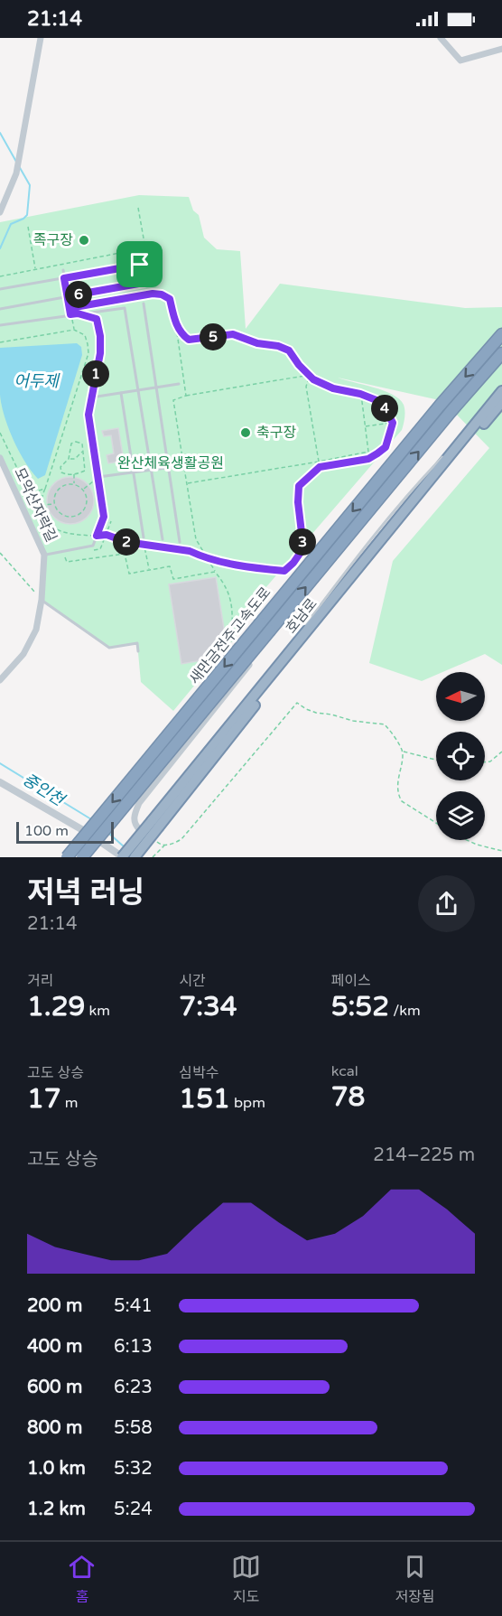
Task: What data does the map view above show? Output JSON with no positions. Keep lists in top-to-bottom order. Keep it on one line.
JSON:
{"streets":{"highway":["호남로","새만금전주고속도로"],"street":["모악산자락길"]},"water":["어두제","중인천"],"parks":["완산체육생활공원"],"places":["족구장","축구장"],"scale_bar":"100 m","north":"left","page":{"status":"21:14","pins":["6","5","1","4","2","3"],"scale":"100 m","heading":["저녁 러닝","21:14"],"stats":[["거리","1.29 km"],["시간","7:34"],["페이스","5:52 /km"],["고도 상승","17 m"],["심박수","151 bpm"],["kcal","78"]],"chart":["고도 상승","214–225 m"],"list":[{"name":"200 m","note":"5:41"},{"name":"400 m","note":"6:13"},{"name":"600 m","note":"6:23"},{"name":"800 m","note":"5:58"},{"name":"1.0 km","note":"5:32"},{"name":"1.2 km","note":"5:24"}],"tabs":["홈","지도","저장됨"]}}
